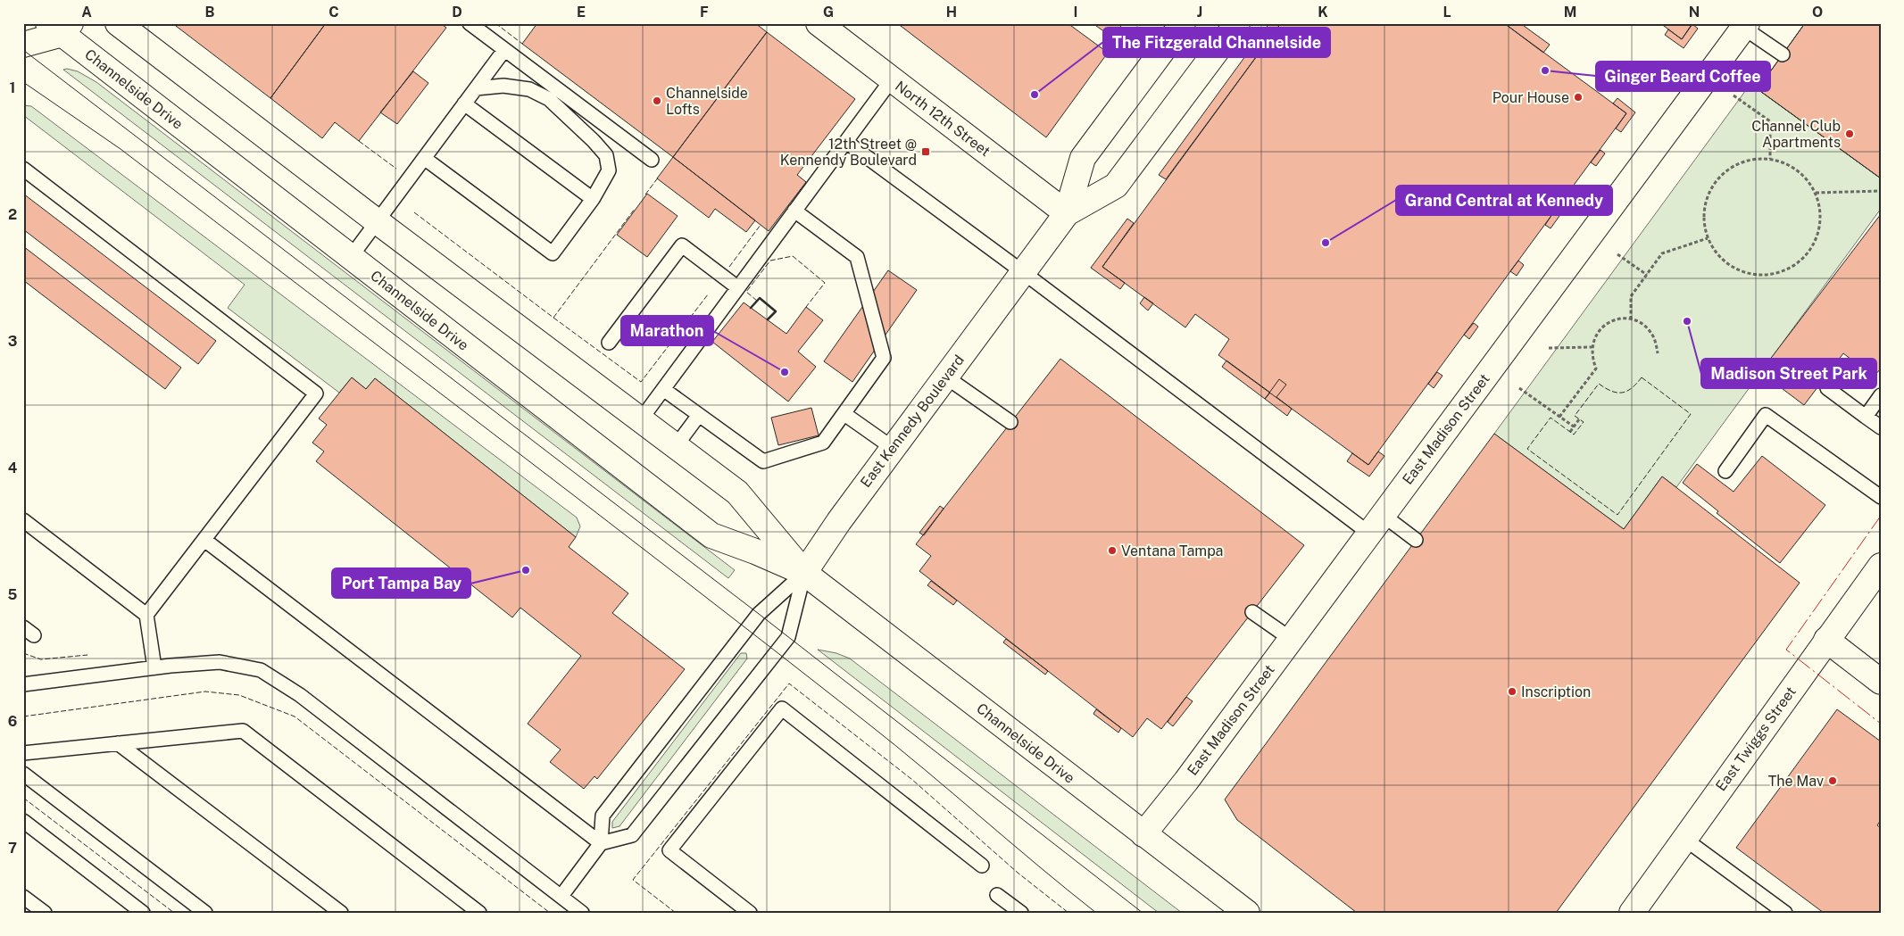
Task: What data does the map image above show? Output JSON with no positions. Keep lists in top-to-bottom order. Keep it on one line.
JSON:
{"streets":{"main road":["Channelside Drive","North 12th Street","East Kennedy Boulevard","East Madison Street","East Twiggs Street"]},"crossings":[["Channelside Drive","East Kennedy Boulevard"],["Channelside Drive","East Madison Street"],["North 12th Street","East Kennedy Boulevard"]],"places":{"other":["Ginger Beard Coffee","The Fitzgerald Channelside","Pour House","Channelside Lofts","Channel Club Apartments","Grand Central at Kennedy","Madison Street Park","Marathon","Ventana Tampa","Port Tampa Bay","Inscription","The Mav"],"transit":["12th Street @ Kennendy Boulevard"]},"grid":{"columns":["A","B","C","D","E","F","G","H","I","J","K","L","M","N","O"],"rows":["1","2","3","4","5","6","7"]}}
